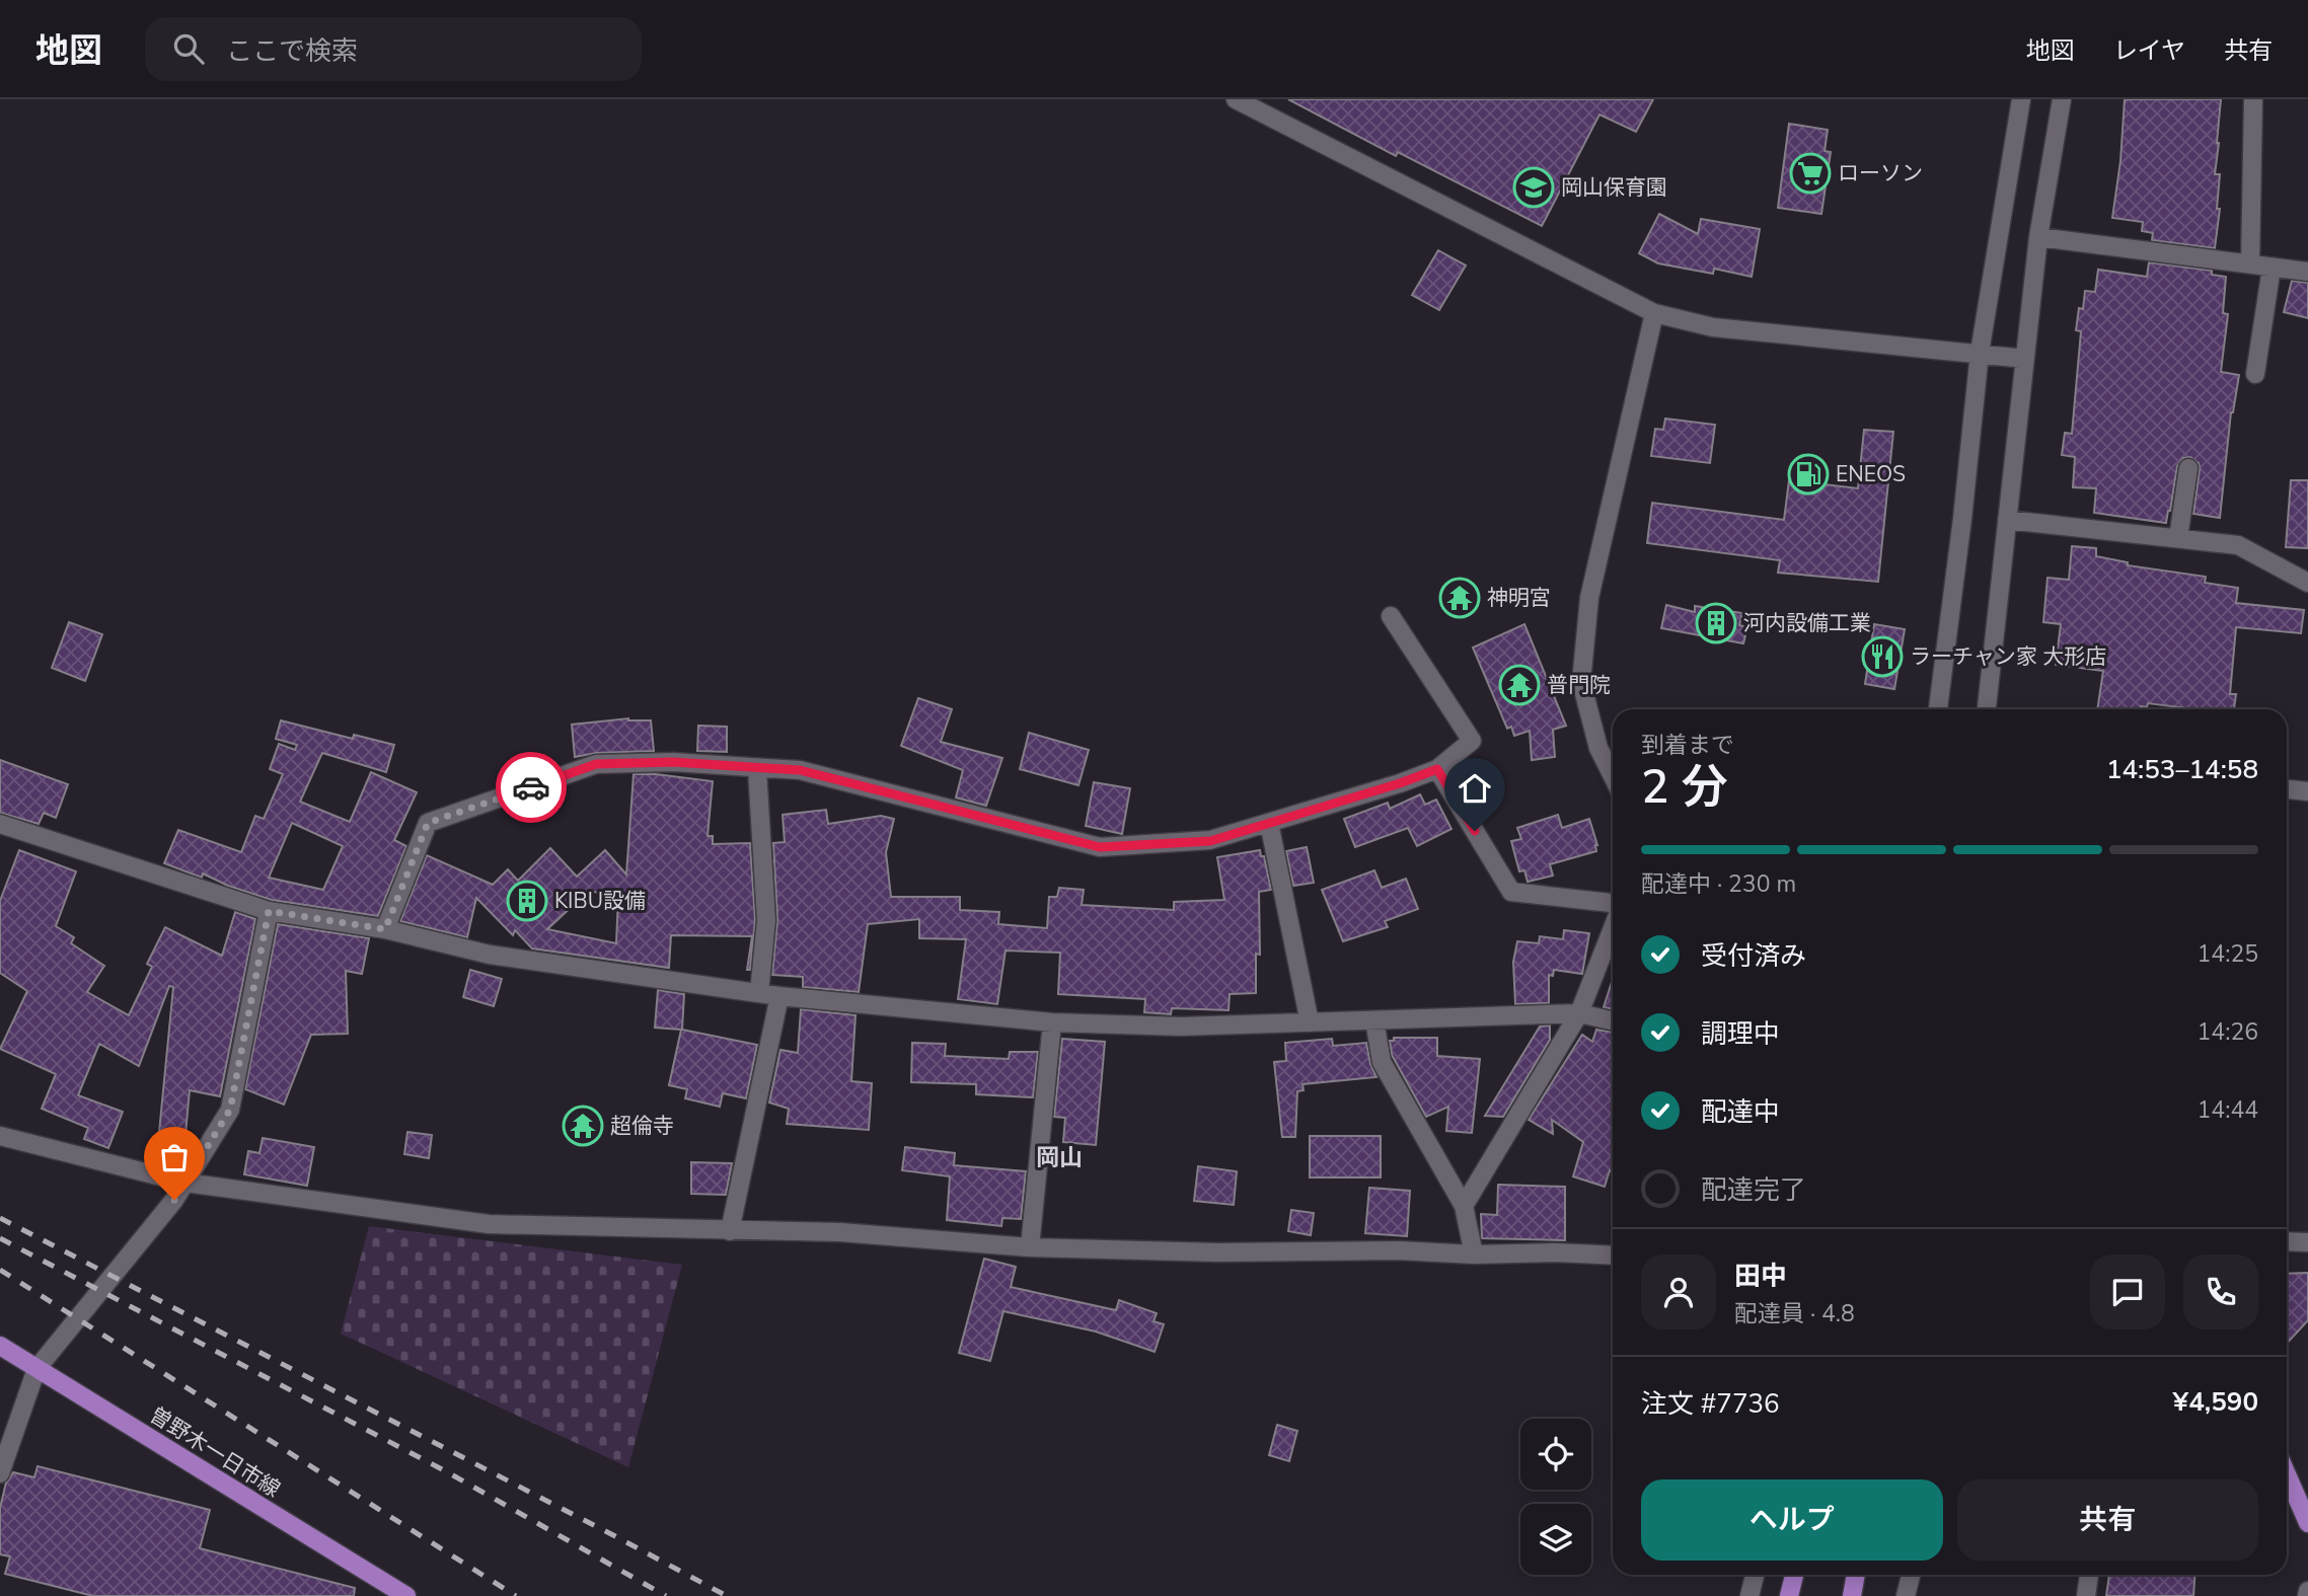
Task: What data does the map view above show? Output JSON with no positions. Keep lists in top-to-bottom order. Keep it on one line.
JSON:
{"streets":{"main road":["曽野木一日市線"]},"districts":["岡山"],"places":{"supermarket":["ローソン"],"school or university":["岡山保育園"],"fuel station":["ENEOS"],"temple":["神明宮","普門院","超倫寺"],"building":["河内設備工業","KIBU設備"],"restaurant":["ラーチャン家 大形店"]},"page":{"header":"地図","search":"ここで検索","nav":["地図","レイヤ","共有"],"heading":["2 分","到着まで","14:53–14:58"],"panel":["田中","配達員 · 4.8","注文 #7736","¥4,590"],"bar":"配達中 · 230 m","list":[["受付済み","14:25"],["調理中","14:26"],["配達中","14:44"],"配達完了"],"buttons":["ヘルプ","共有"]}}
